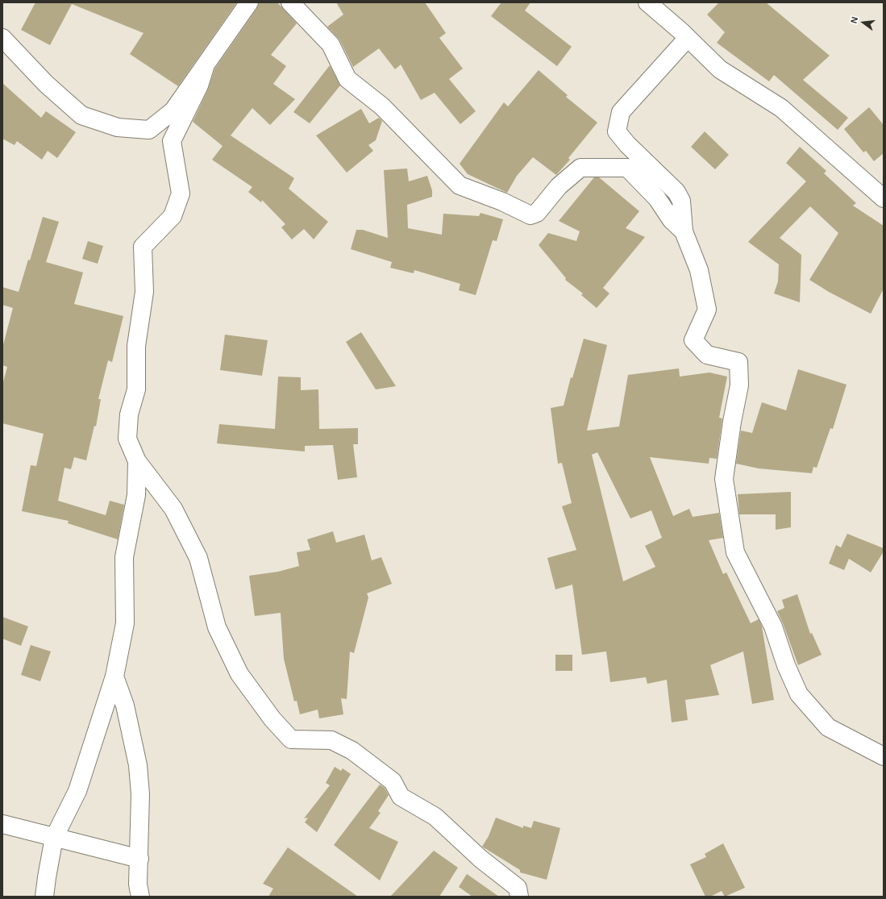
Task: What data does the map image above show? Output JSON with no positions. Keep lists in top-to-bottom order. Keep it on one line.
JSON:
{"north":"left"}
